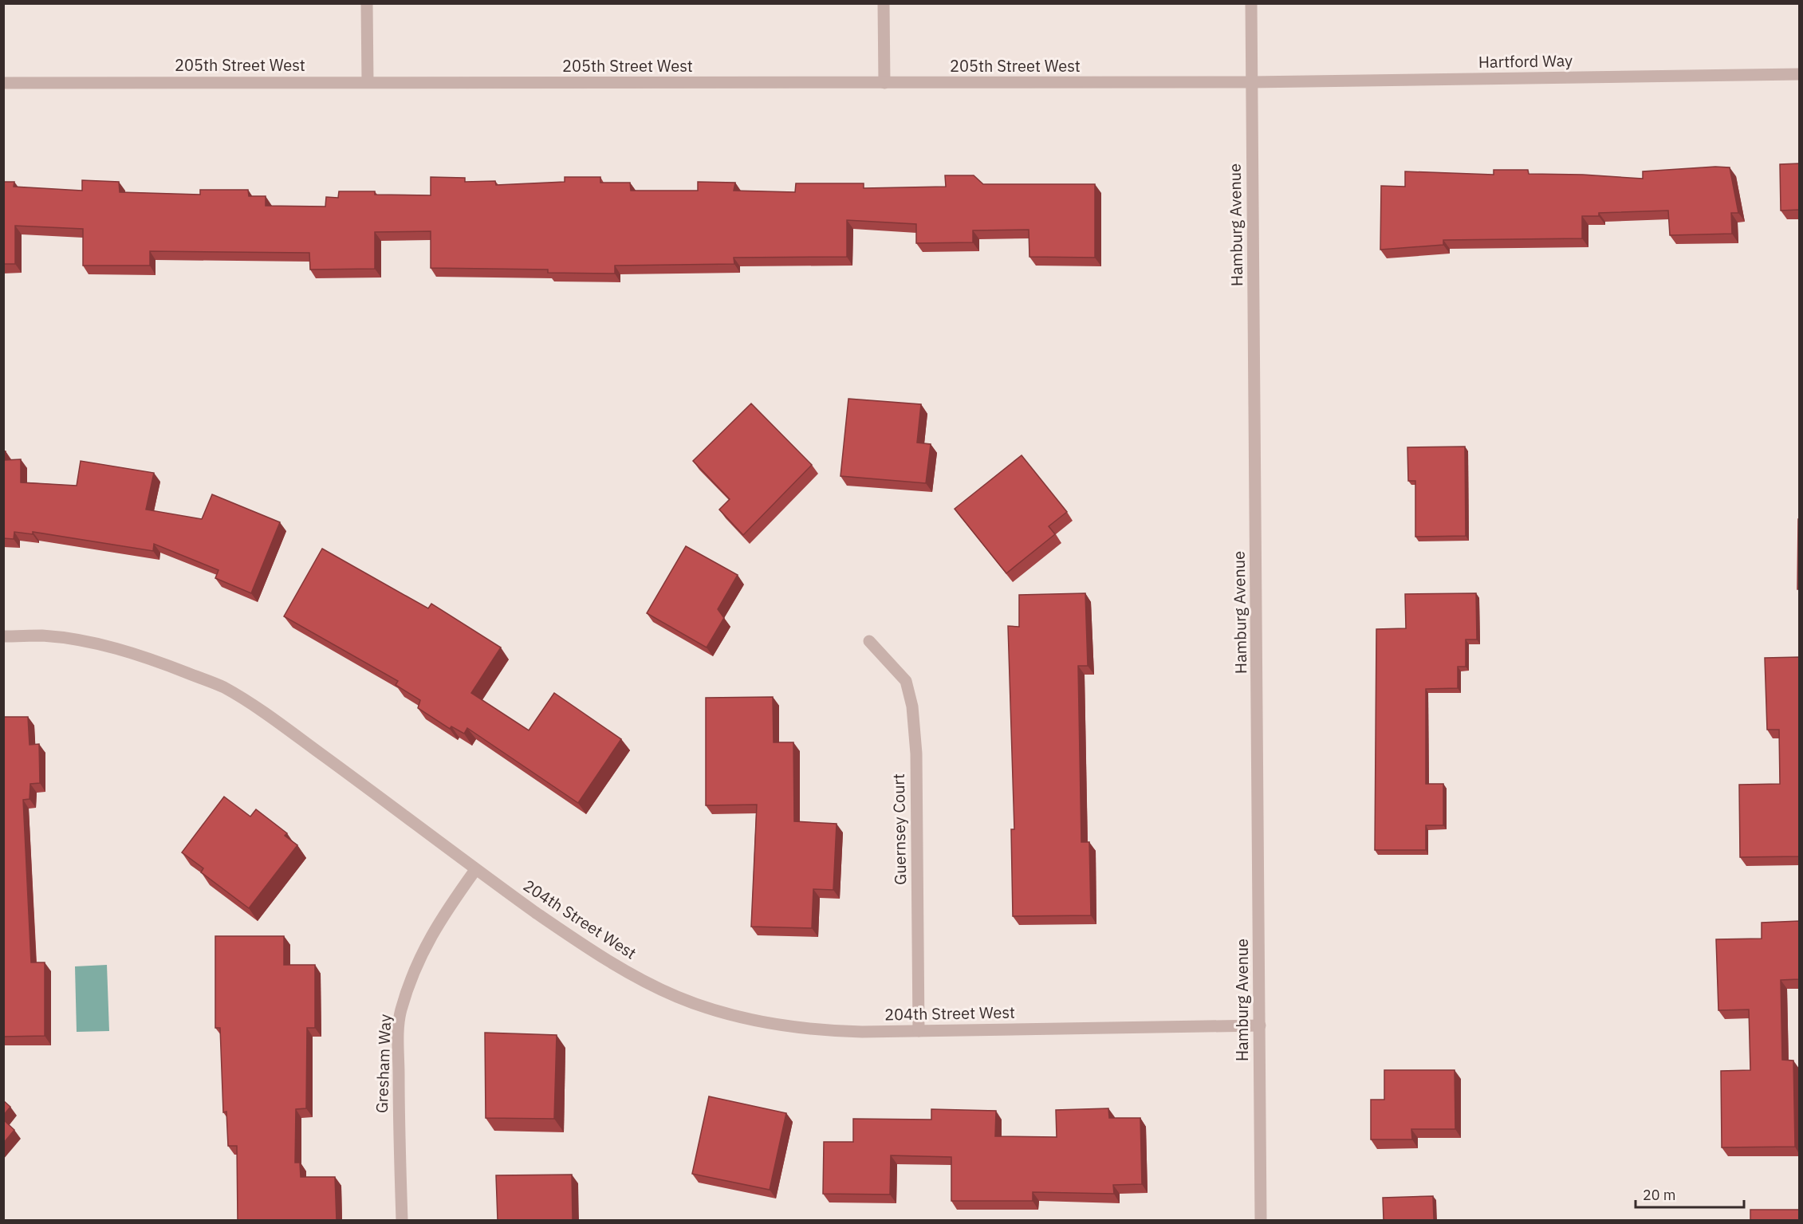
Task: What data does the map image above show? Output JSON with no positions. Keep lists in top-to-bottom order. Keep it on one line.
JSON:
{"streets":{"street":["Hartford Way","205th Street West","Hamburg Avenue","Guernsey Court","204th Street West","Gresham Way"]},"crossings":[["Hartford Way","205th Street West"],["Hartford Way","Hamburg Avenue"],["205th Street West","Hamburg Avenue"],["Hamburg Avenue","204th Street West"],["Guernsey Court","204th Street West"],["204th Street West","Gresham Way"]],"scale_bar":"20 m"}
